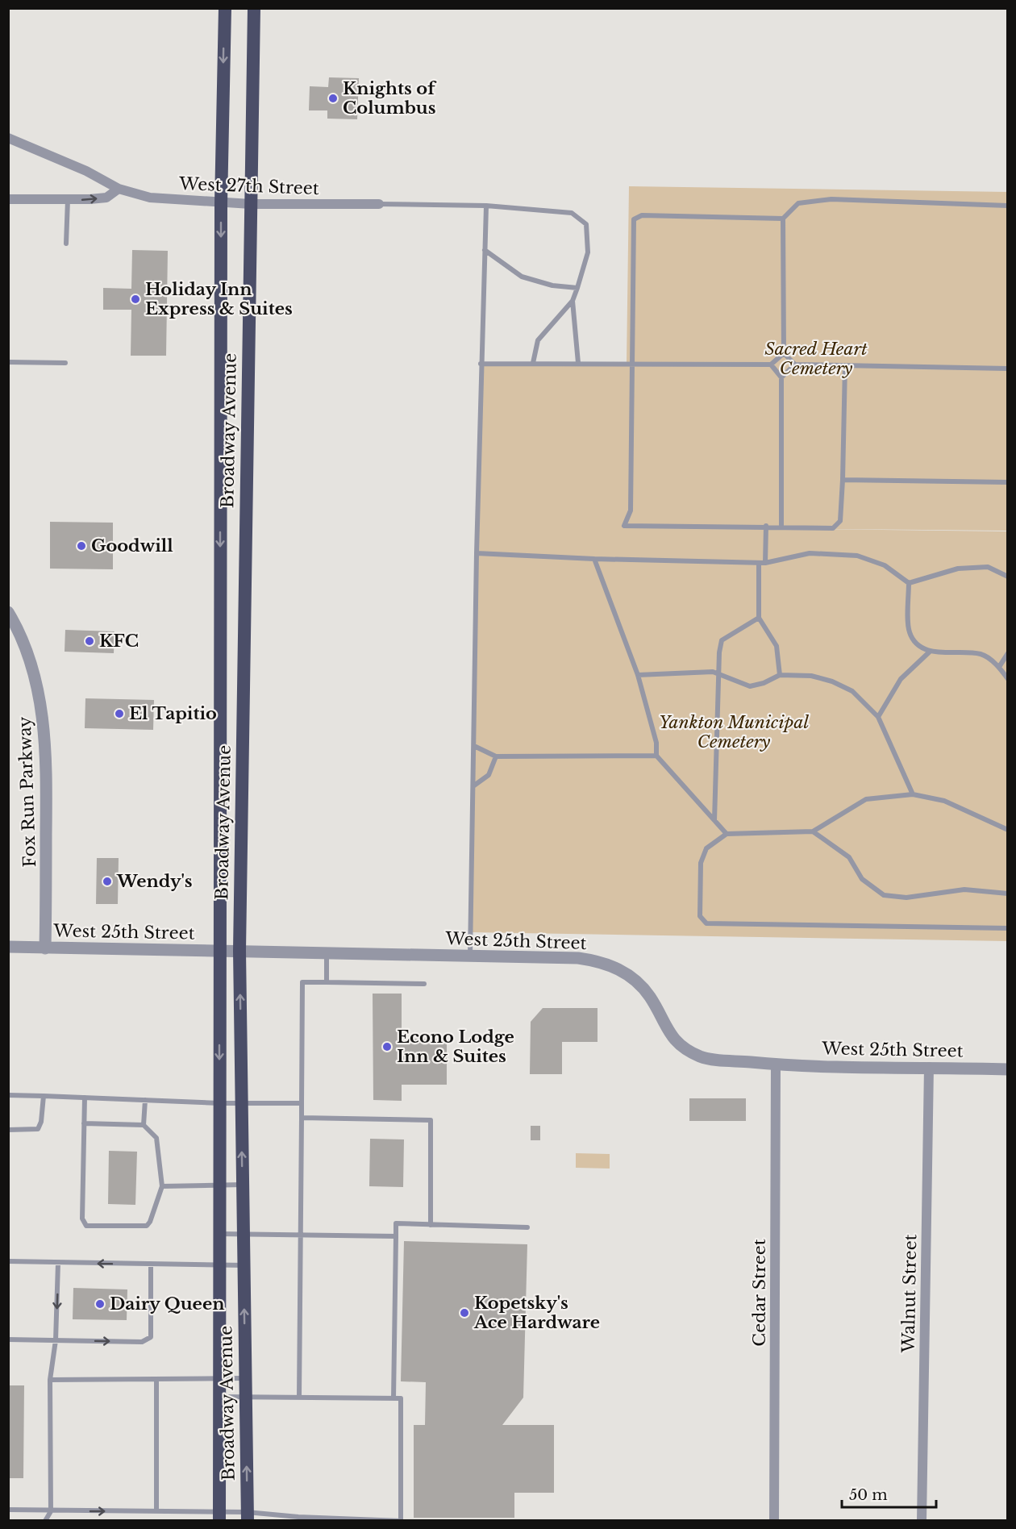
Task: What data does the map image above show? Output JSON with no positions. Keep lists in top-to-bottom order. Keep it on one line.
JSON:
{"streets":{"highway":["Broadway Avenue"],"street":["West 27th Street","Fox Run Parkway","West 25th Street","Cedar Street","Walnut Street"]},"crossings":[["West 27th Street","Broadway Avenue"],["Broadway Avenue","West 25th Street"],["Fox Run Parkway","West 25th Street"],["West 25th Street","Cedar Street"],["West 25th Street","Walnut Street"]],"parks":["Sacred Heart Cemetery","Yankton Municipal Cemetery"],"places":["Knights of Columbus","Holiday Inn Express & Suites","Goodwill","KFC","El Tapitio","Wendy's","Econo Lodge Inn & Suites","Dairy Queen","Kopetsky's Ace Hardware"],"scale_bar":"50 m"}
